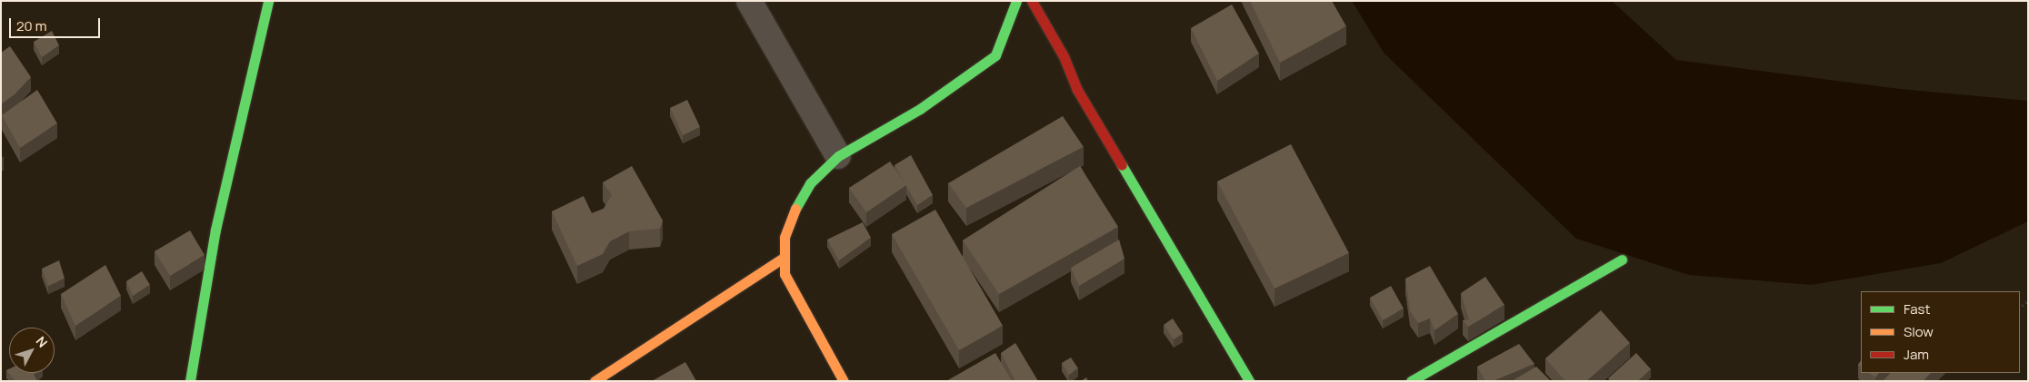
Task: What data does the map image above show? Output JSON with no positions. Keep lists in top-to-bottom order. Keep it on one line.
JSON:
{"legend":["Fast","Slow","Jam"],"scale_bar":"20 m","north":"top right"}
